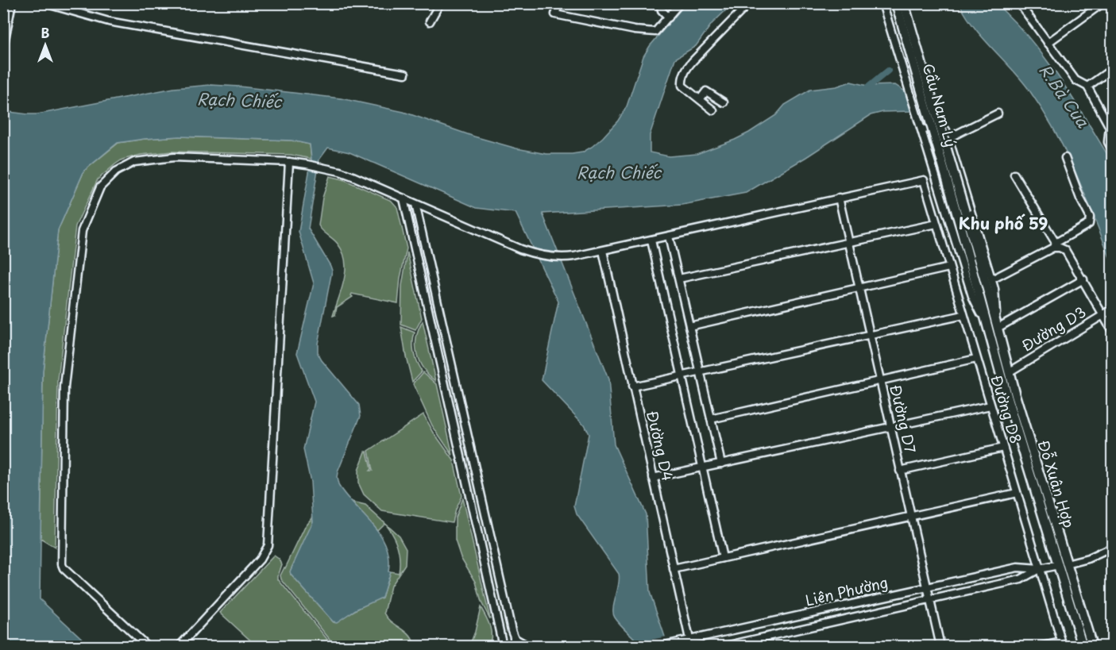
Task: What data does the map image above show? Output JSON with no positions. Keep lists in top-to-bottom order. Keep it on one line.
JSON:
{"streets":{"main road":["Cầu Nam Lý","Đỗ Xuân Hợp"],"street":["Đường D3","Đường D8","Đường D7","Đường D4","Liên Phường"]},"crossings":[["Cầu Nam Lý","Đỗ Xuân Hợp"],["Đường D3","Đỗ Xuân Hợp"],["Đường D8","Đường D7"],["Đường D8","Liên Phường"],["Đường D7","Liên Phường"],["Đường D4","Liên Phường"],["Đỗ Xuân Hợp","Liên Phường"]],"districts":["Khu phố 59"],"water":["R.Bà Cua","Rạch Chiếc"],"north":"top"}
